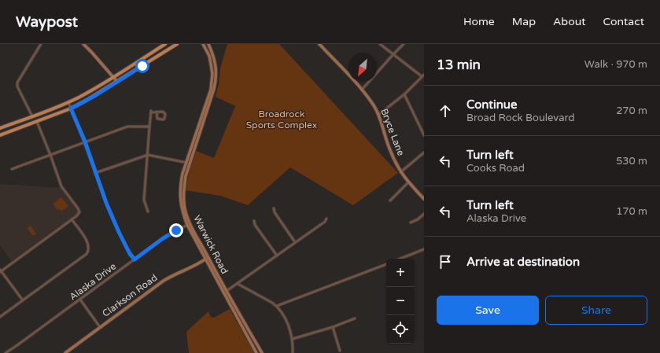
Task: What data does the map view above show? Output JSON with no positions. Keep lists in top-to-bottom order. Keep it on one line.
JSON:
{"streets":{"main road":["Bryce Lane","Warwick Road","Clarkson Road"],"street":["Alaska Drive"]},"crossings":[["Warwick Road","Alaska Drive"],["Warwick Road","Clarkson Road"]],"parks":["Broadrock Sports Complex"],"north":"bottom left","page":{"header":"Waypost","nav":["Home","Map","About","Contact"],"heading":["13 min","Walk · 970 m"],"list":[["Continue","Broad Rock Boulevard","270 m"],["Turn left","Cooks Road","530 m"],["Turn left","Alaska Drive","170 m"],"Arrive at destination"],"map_buttons":["+","−"],"buttons":["Save","Share"]}}
